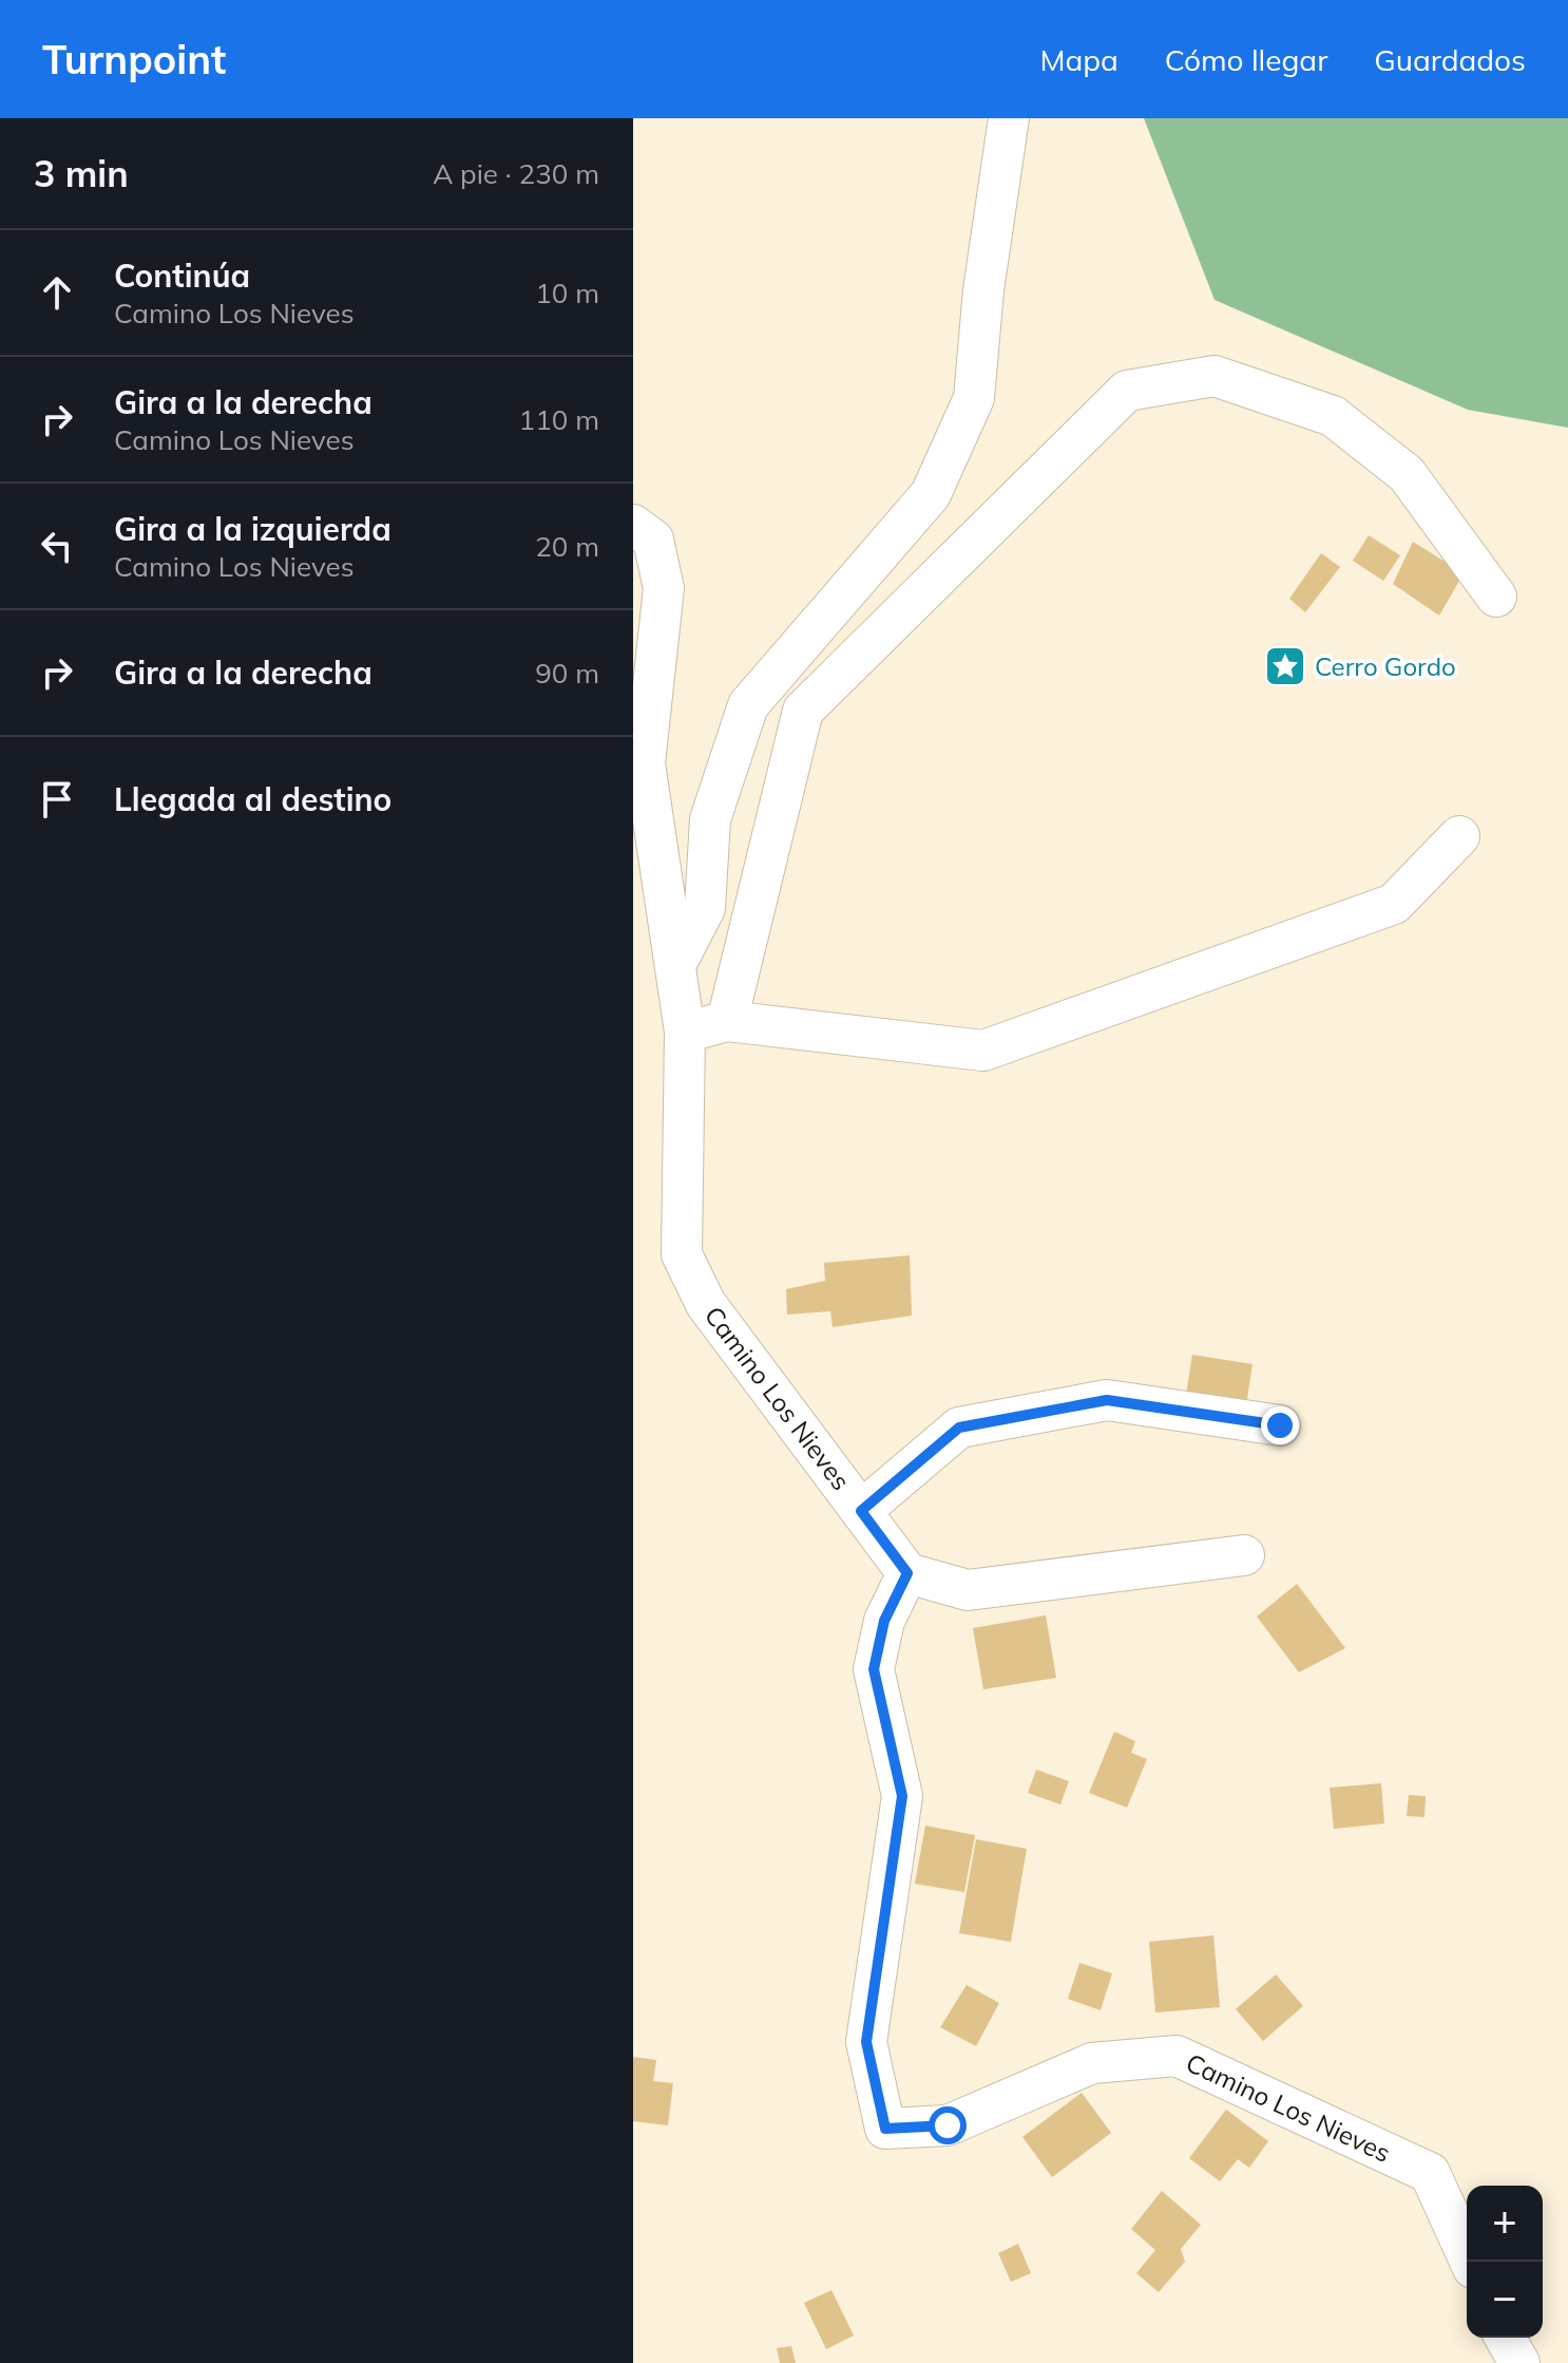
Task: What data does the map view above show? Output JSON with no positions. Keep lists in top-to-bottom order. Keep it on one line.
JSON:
{"streets":{"street":["Camino Los Nieves"]},"places":{"place":["Cerro Gordo"]},"page":{"header":"Turnpoint","nav":["Mapa","Cómo llegar","Guardados"],"heading":["3 min","A pie · 230 m"],"list":[["Continúa","Camino Los Nieves","10 m"],["Gira a la derecha","Camino Los Nieves","110 m"],["Gira a la izquierda","Camino Los Nieves","20 m"],["Gira a la derecha","90 m"],"Llegada al destino"],"map_buttons":["+","−"]}}
